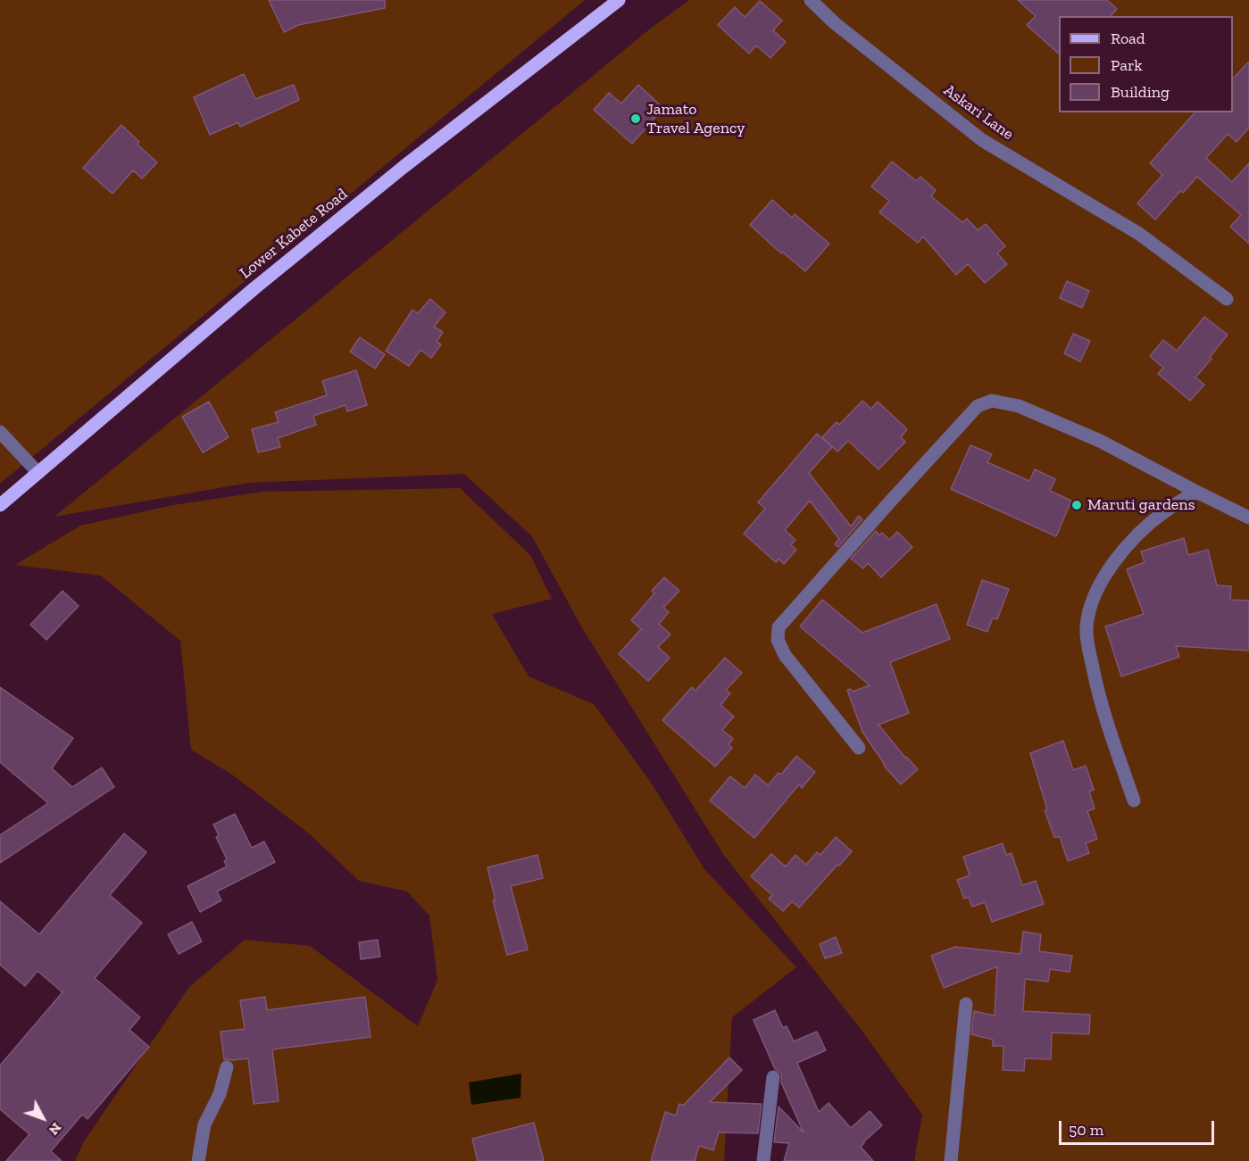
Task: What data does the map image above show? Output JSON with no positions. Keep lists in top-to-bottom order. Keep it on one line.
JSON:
{"streets":{"main road":["Lower Kabete Road"],"street":["Askari Lane"]},"places":["Jamato Travel Agency","Maruti gardens"],"legend":["Road","Park","Building"],"scale_bar":"50 m","north":"bottom right"}
